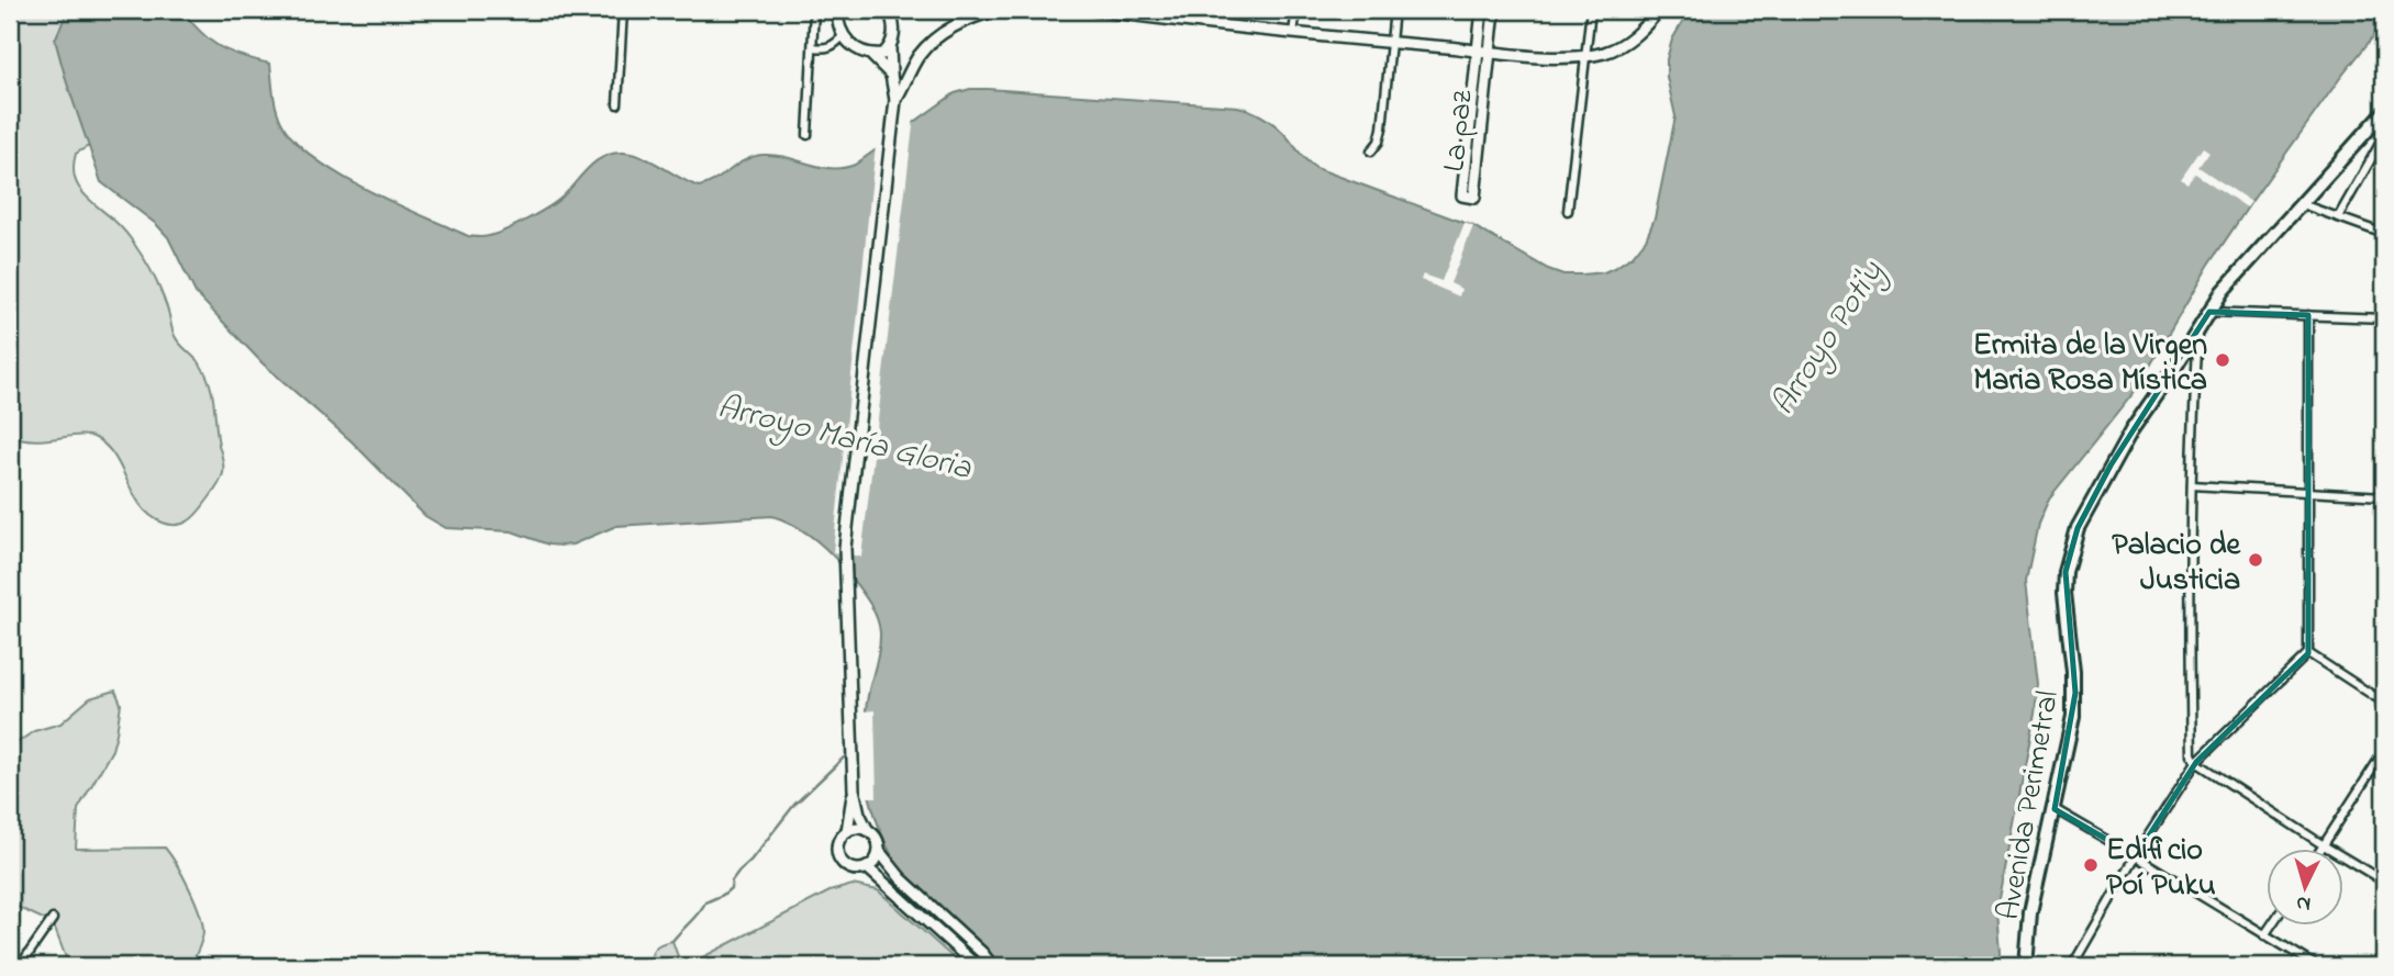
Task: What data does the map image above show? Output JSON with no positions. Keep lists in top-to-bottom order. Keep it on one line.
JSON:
{"streets":{"main road":["Avenida Perimetral"],"street":["La paz"]},"water":["Arroyo Poti'y","Arroyo María Gloria"],"places":["Ermita de la Virgen Maria Rosa Mística","Palacio de Justicia","Edificio Poí Puku"],"north":"bottom"}
